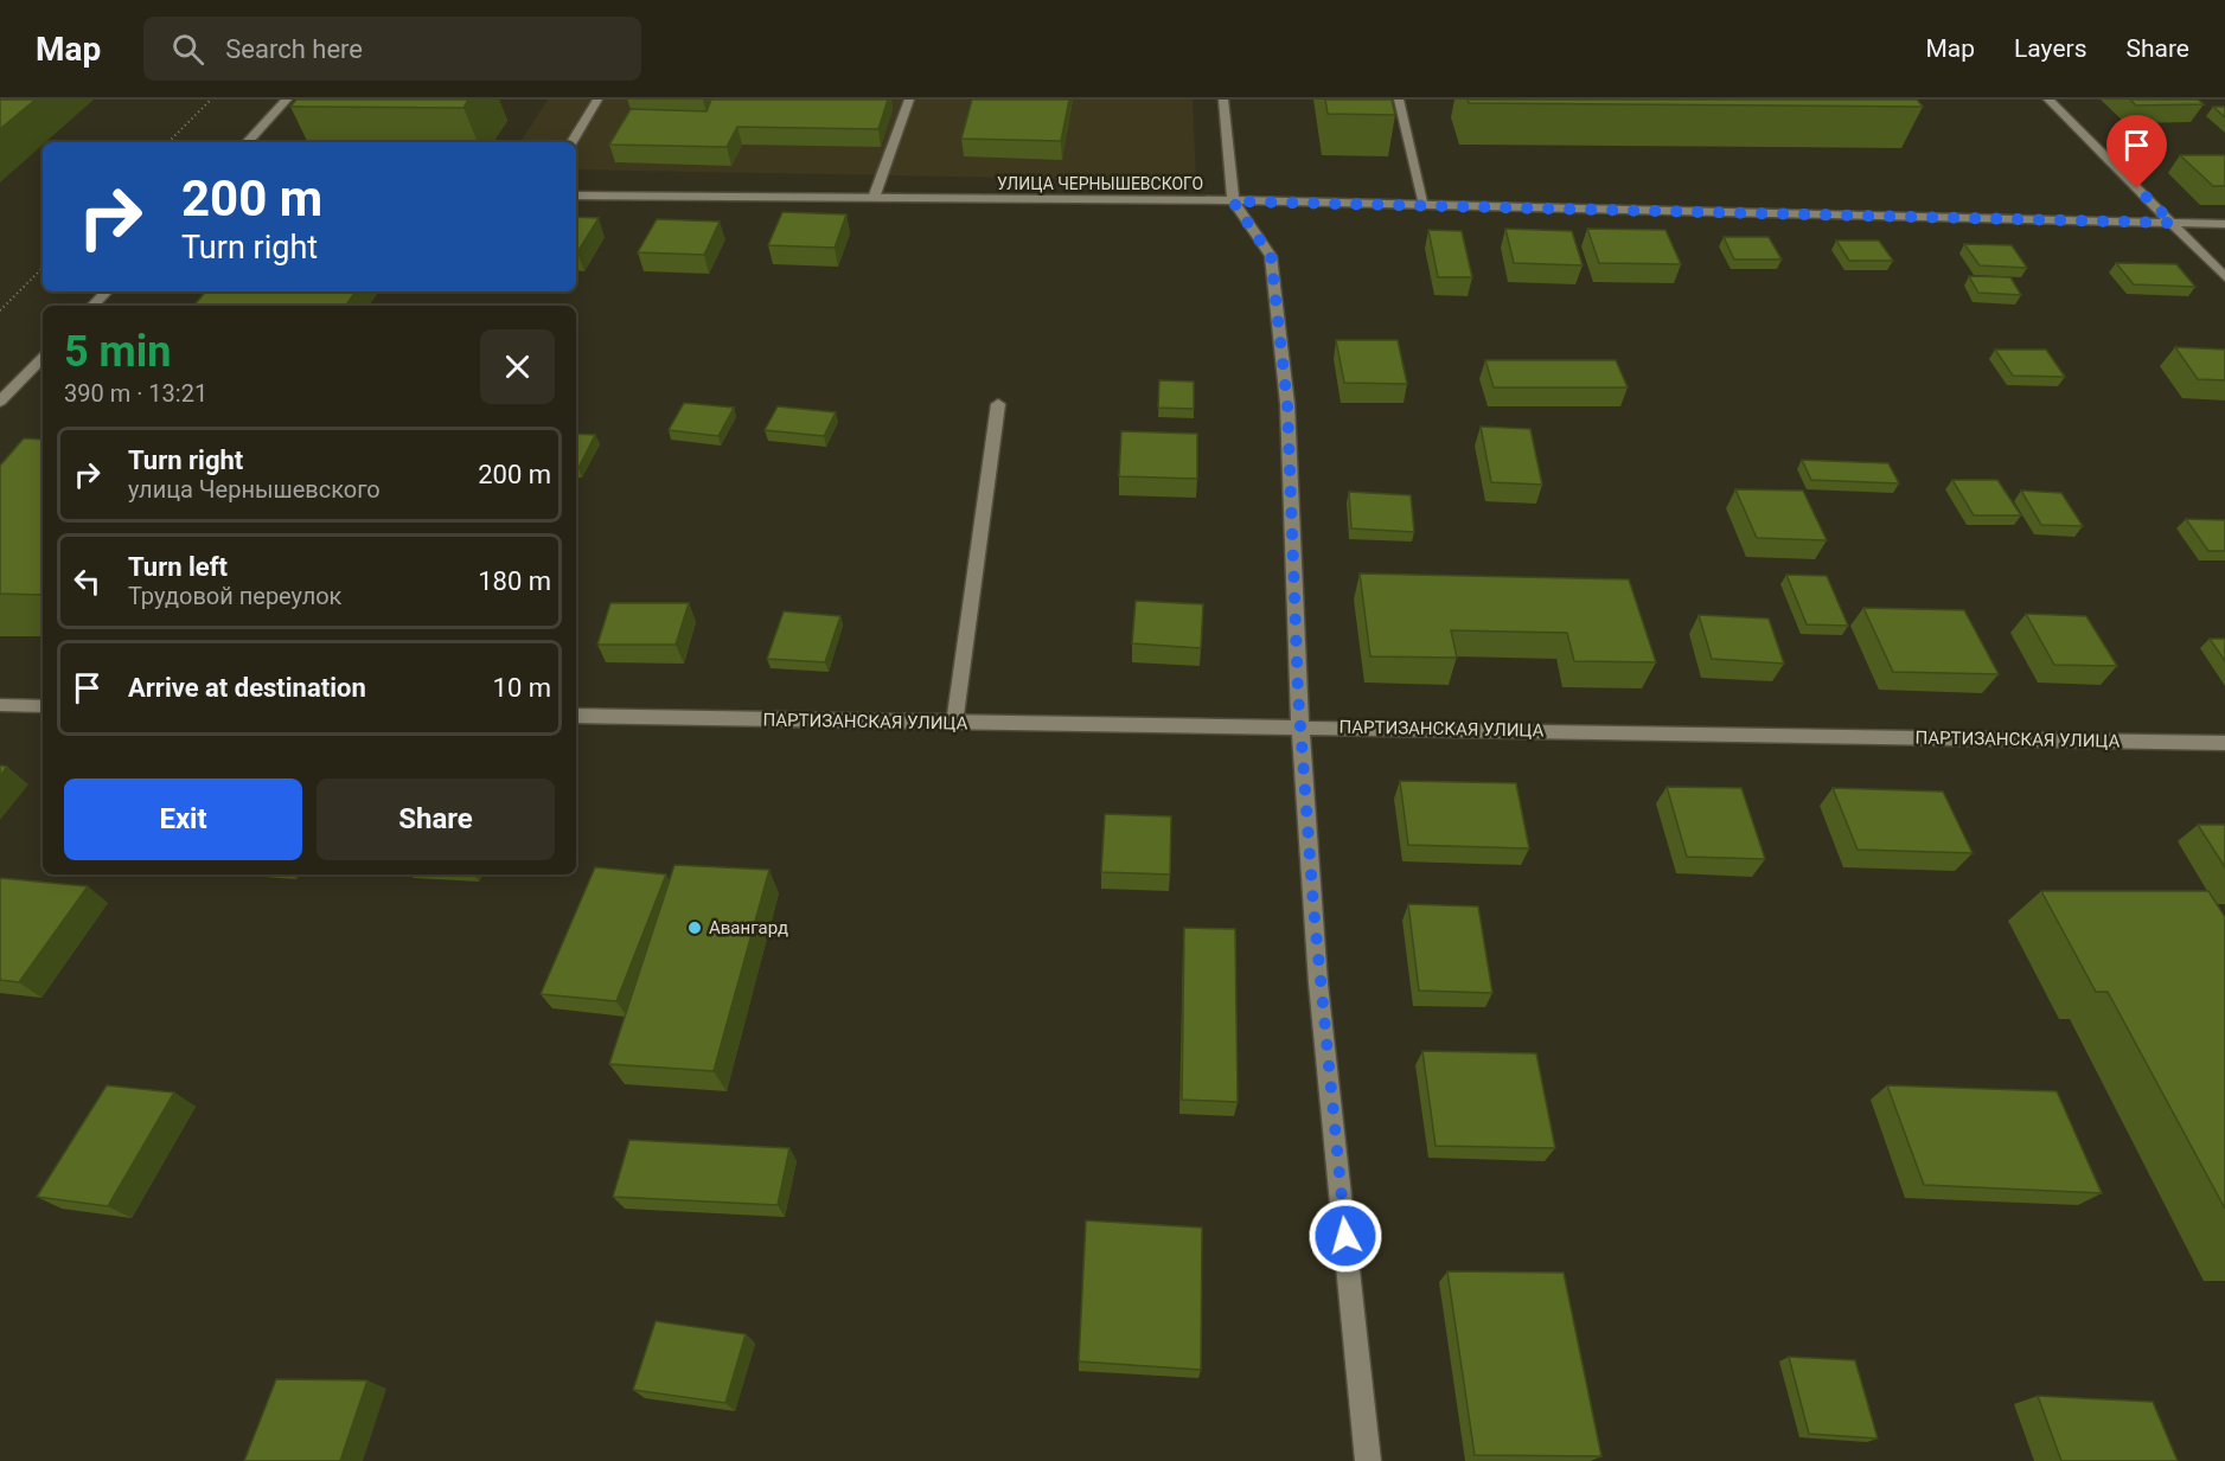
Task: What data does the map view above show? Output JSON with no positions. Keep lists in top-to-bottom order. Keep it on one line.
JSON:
{"streets":{"street":["УЛИЦА ЧЕРНЫШЕВСКОГО","ПАРТИЗАНСКАЯ УЛИЦА"]},"places":["Авангард"],"page":{"header":"Map","search":"Search here","nav":["Map","Layers","Share"],"turn":["200 m","Turn right"],"heading":["5 min","390 m · 13:21"],"list":[{"name":"Turn right","note":"улица Чернышевского","value":"200 m"},{"name":"Turn left","note":"Трудовой переулок","value":"180 m"},{"name":"Arrive at destination","value":"10 m"}],"buttons":["Exit","Share"]}}
